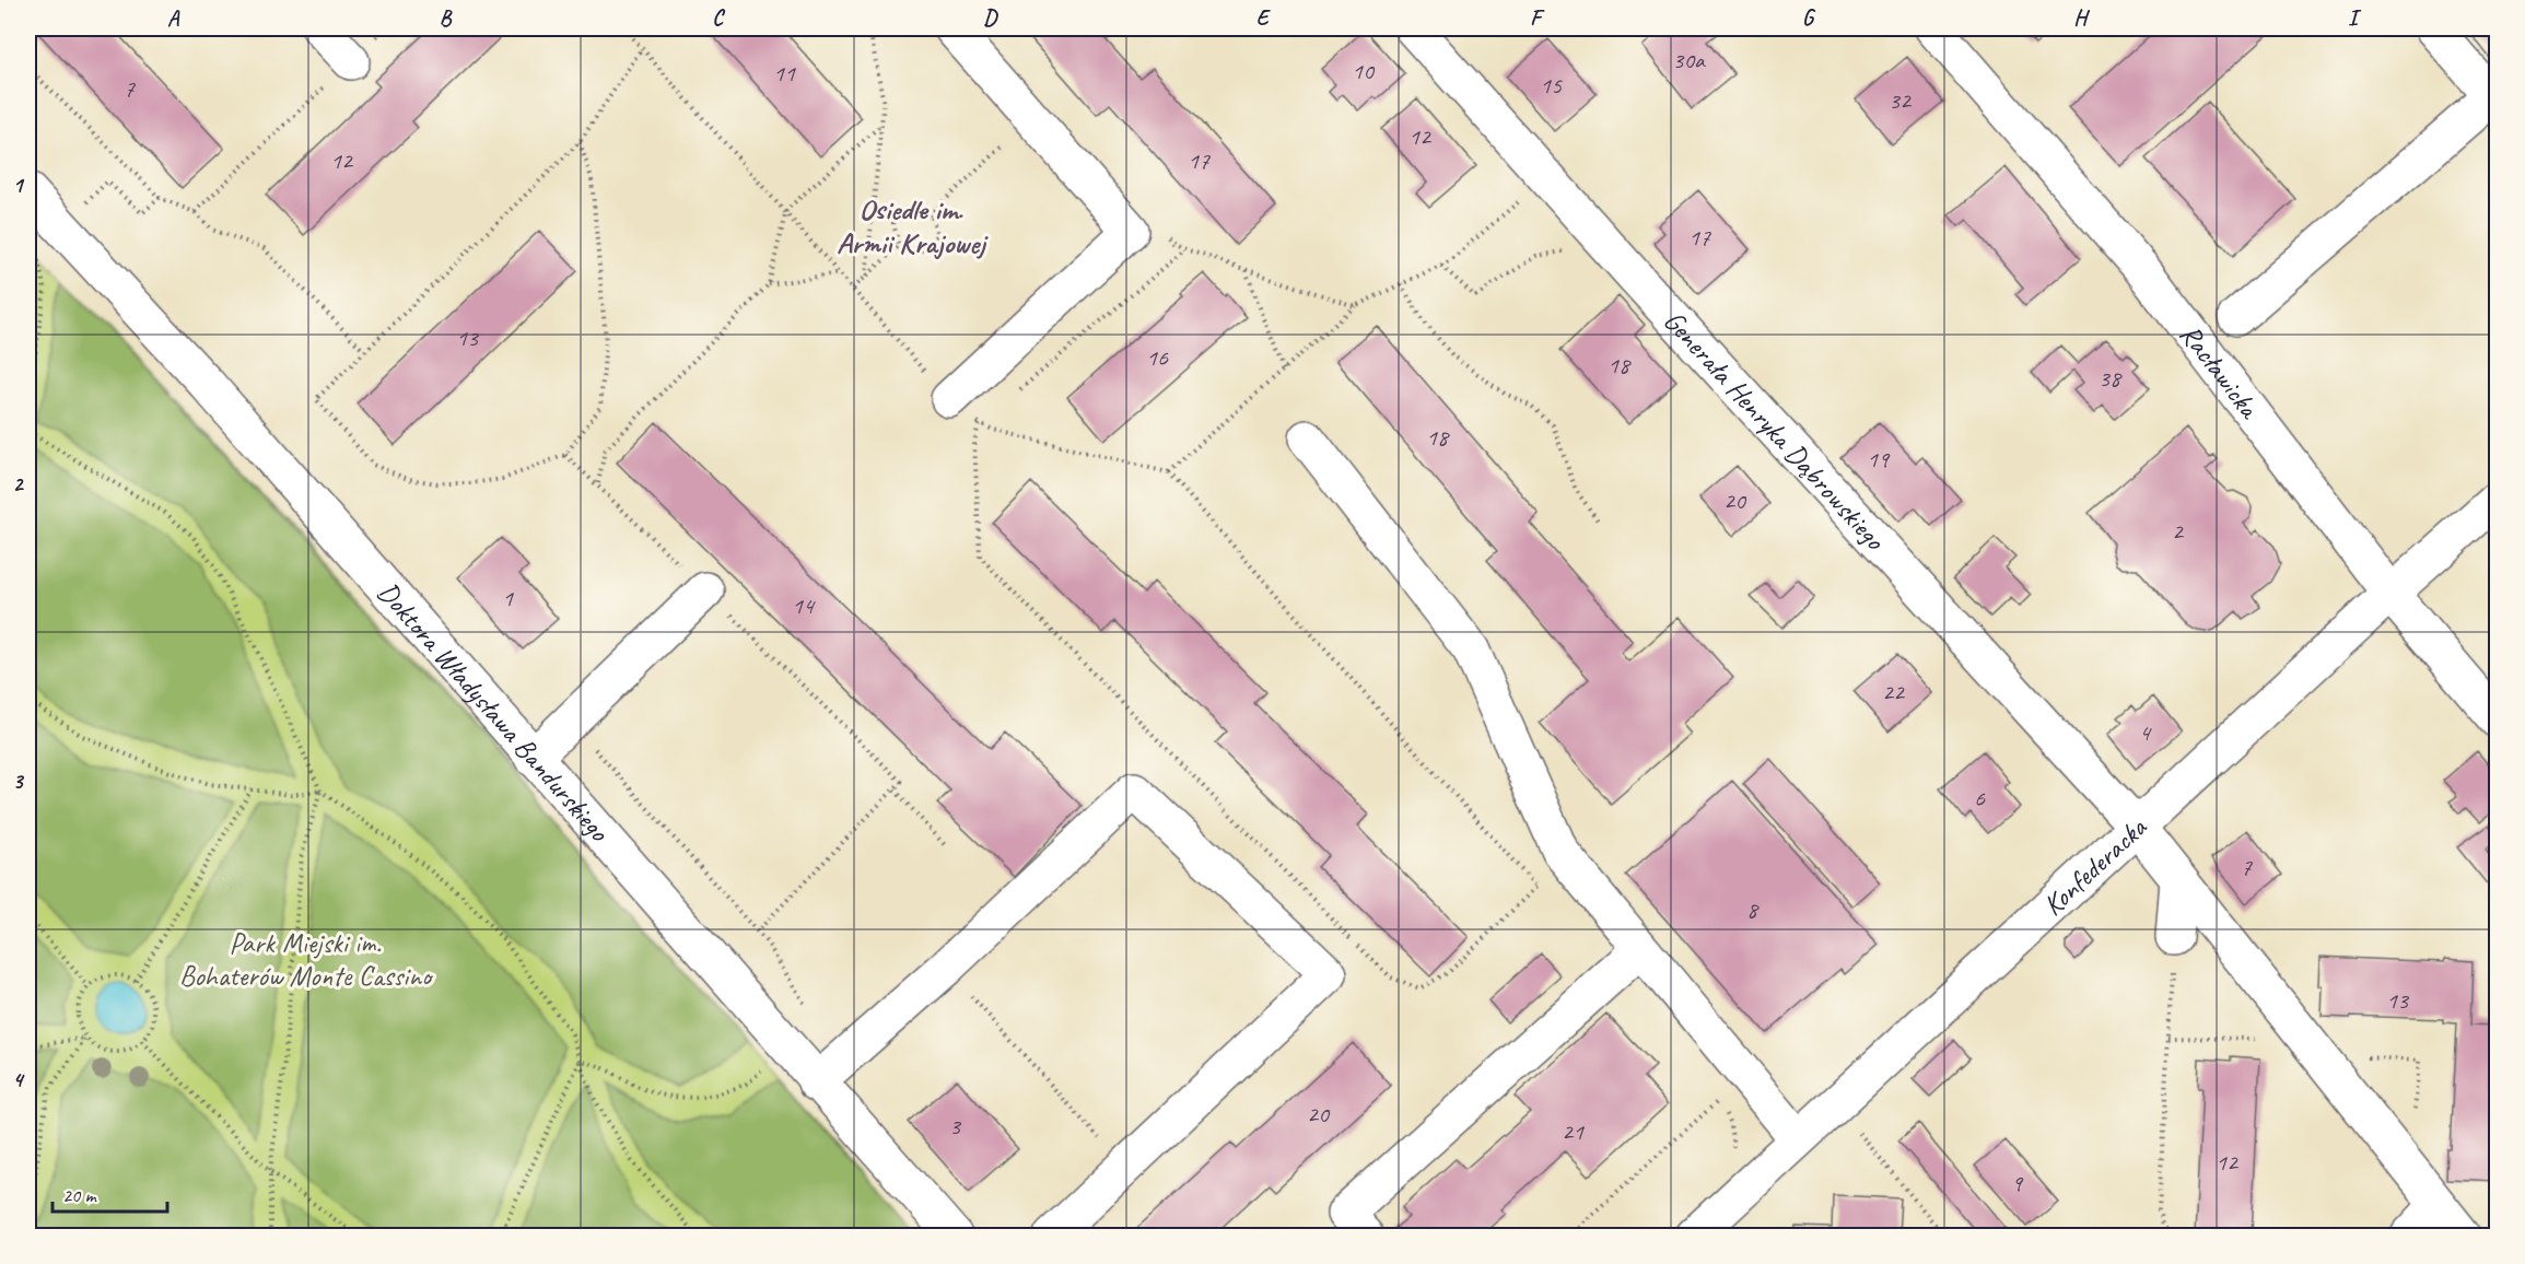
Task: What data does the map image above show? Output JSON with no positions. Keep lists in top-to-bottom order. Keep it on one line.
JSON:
{"streets":{"street":["Racławicka","Generała Henryka Dąbrowskiego","Doktora Władysława Bandurskiego","Konfederacka"]},"crossings":[["Racławicka","Konfederacka"],["Generała Henryka Dąbrowskiego","Konfederacka"]],"districts":["Osiedle im. Armii Krajowej"],"parks":["Park Miejski im. Bohaterów Monte Cassino"],"house_numbers":["30a","10","11","15","7","32","12","12","17","17","13","16","18","38","18","19","20","2","1","14","22","4","6","7","8","13","20","3","21","12","9"],"scale_bar":"20 m","grid":{"columns":["A","B","C","D","E","F","G","H","I"],"rows":["1","2","3","4"]}}
